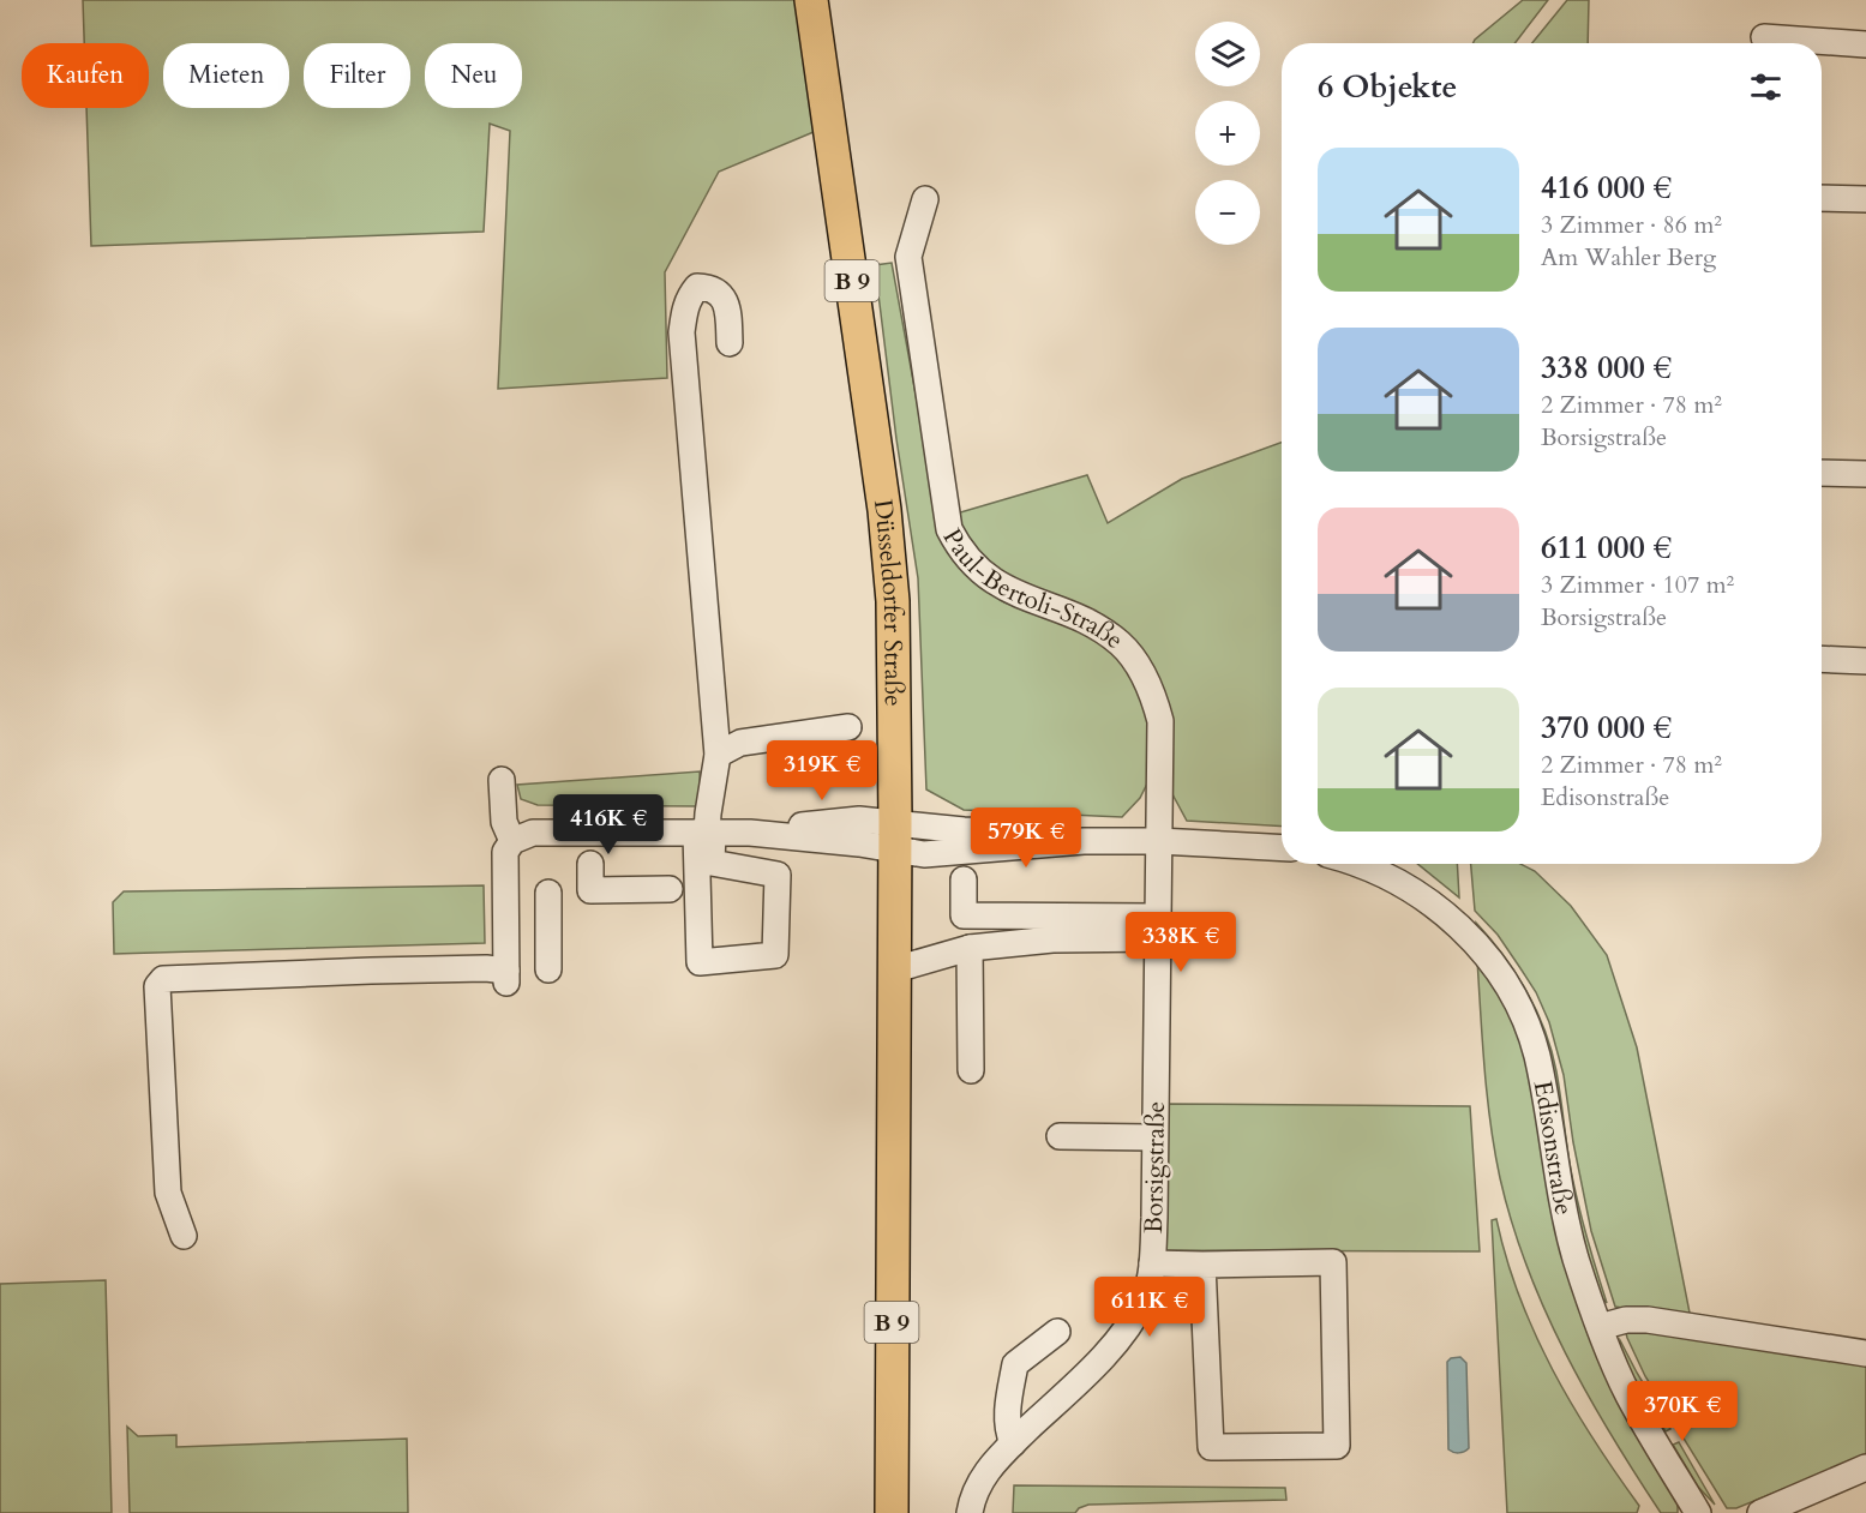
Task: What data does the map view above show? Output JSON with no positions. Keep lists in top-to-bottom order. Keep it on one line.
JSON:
{"streets":{"main road":["B 9","Düsseldorfer Straße"],"street":["Paul-Bertoli-Straße","Edisonstraße","Borsigstraße"]},"crossings":[["Paul-Bertoli-Straße","Borsigstraße"]],"page":{"map_buttons":["+","−"],"chip":["Kaufen","Mieten","Filter","Neu"],"heading":"6 Objekte","list":[{"name":"416 000 €","note":"3 Zimmer · 86 m² · Am Wahler Berg"},{"name":"338 000 €","note":"2 Zimmer · 78 m² · Borsigstraße"},{"name":"611 000 €","note":"3 Zimmer · 107 m² · Borsigstraße"},{"name":"370 000 €","note":"2 Zimmer · 78 m² · Edisonstraße"}],"price":["319K €","416K €","579K €","338K €","611K €","370K €"]}}
